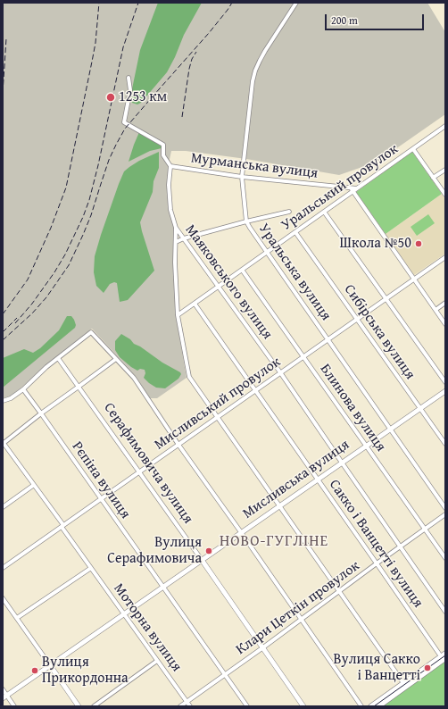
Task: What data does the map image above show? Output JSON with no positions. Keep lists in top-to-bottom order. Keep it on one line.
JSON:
{"streets":{"street":["Мурманська вулиця","Уральський провулок","Уральська вулиця","Маяковського вулиця","Сибірська вулиця","Мисливський провулок","Блинова вулиця","Серафимовича вулиця","Мисливська вулиця","Рєпіна вулиця","Сакко і Ванцетті вулиця","Клари Цеткін провулок","Моторна вулиця"]},"crossings":[["Мурманська вулиця","Уральський провулок"],["Мурманська вулиця","Уральська вулиця"],["Мурманська вулиця","Маяковського вулиця"],["Уральський провулок","Уральська вулиця"],["Уральський провулок","Маяковського вулиця"],["Уральський провулок","Сибірська вулиця"],["Уральський провулок","Блинова вулиця"],["Уральський провулок","Сакко і Ванцетті вулиця"],["Уральська вулиця","Мисливський провулок"],["Уральська вулиця","Мисливська вулиця"],["Маяковського вулиця","Мисливський провулок"],["Маяковського вулиця","Мисливська вулиця"],["Маяковського вулиця","Клари Цеткін провулок"],["Сибірська вулиця","Мисливський провулок"],["Сибірська вулиця","Мисливська вулиця"],["Мисливський провулок","Блинова вулиця"],["Мисливський провулок","Серафимовича вулиця"],["Мисливський провулок","Рєпіна вулиця"],["Мисливський провулок","Сакко і Ванцетті вулиця"],["Мисливський провулок","Моторна вулиця"],["Блинова вулиця","Мисливська вулиця"],["Блинова вулиця","Клари Цеткін провулок"],["Серафимовича вулиця","Мисливська вулиця"],["Серафимовича вулиця","Клари Цеткін провулок"],["Мисливська вулиця","Рєпіна вулиця"],["Мисливська вулиця","Сакко і Ванцетті вулиця"],["Мисливська вулиця","Моторна вулиця"],["Рєпіна вулиця","Клари Цеткін провулок"],["Сакко і Ванцетті вулиця","Клари Цеткін провулок"],["Клари Цеткін провулок","Моторна вулиця"]],"districts":["НОВО-ГУГЛІНЕ"],"places":["1253 км","Школа №50","Вулиця Серафимовича","Вулиця Сакко і Ванцетті","Вулиця Прикордонна"],"scale_bar":"200 m"}
